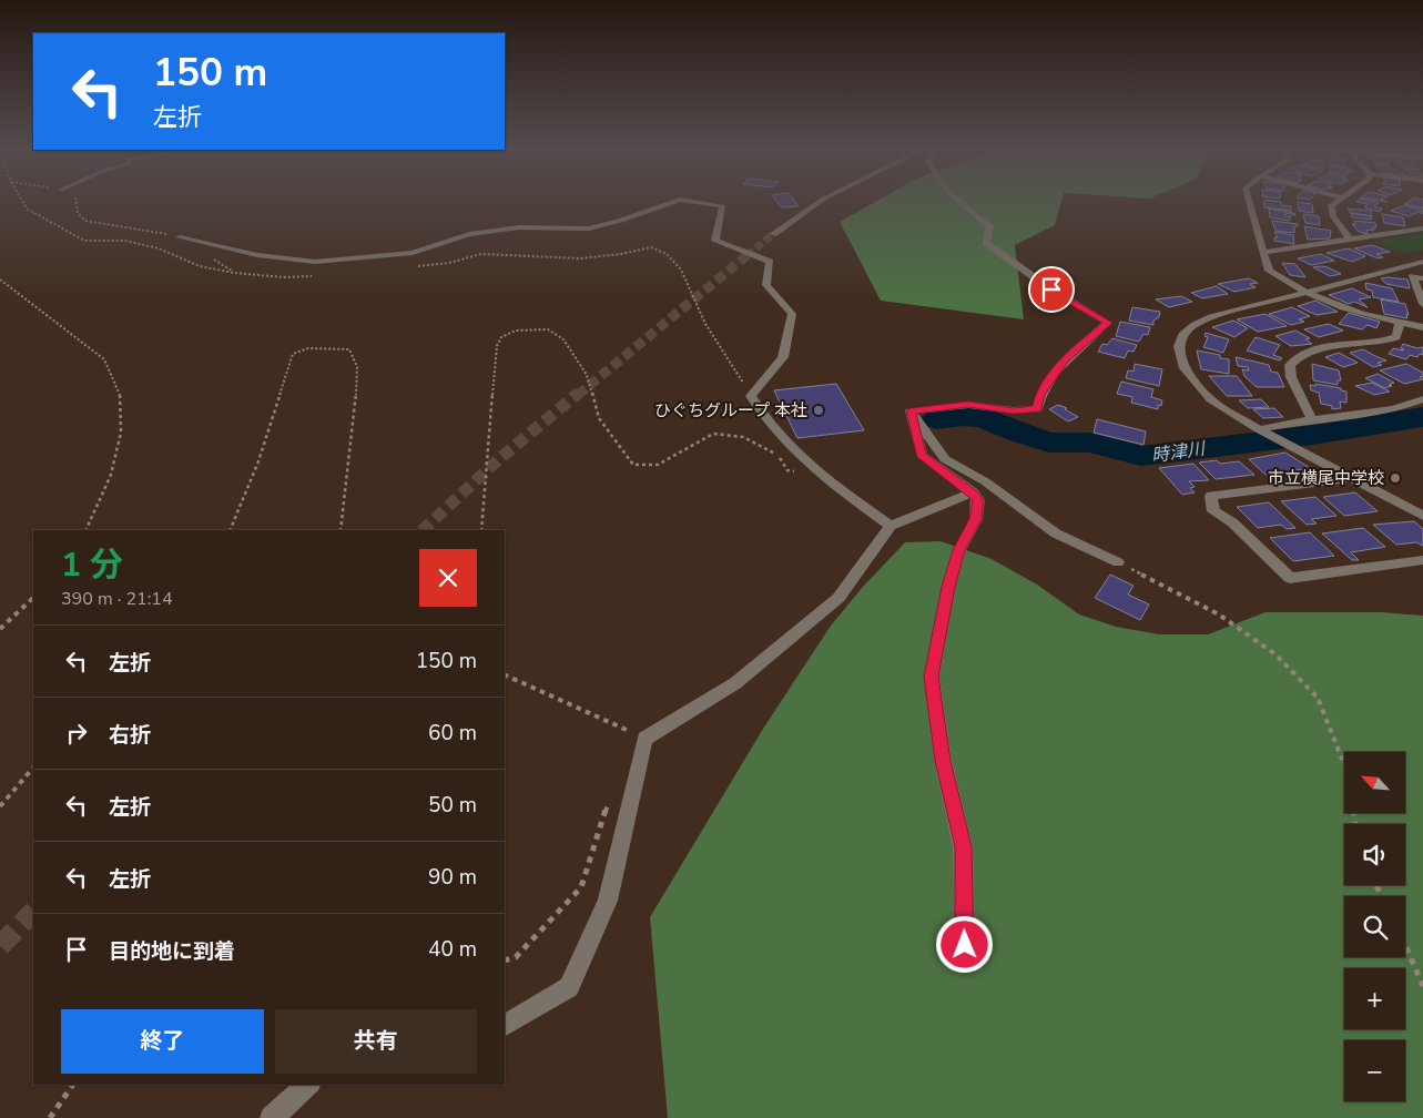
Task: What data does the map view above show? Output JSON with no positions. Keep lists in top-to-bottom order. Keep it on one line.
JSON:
{"water":["時津川"],"places":["ひぐちグループ 本社","市立横尾中学校"],"north":"top left","page":{"turn":["150 m","左折"],"heading":["1 分","390 m · 21:14"],"list":[{"name":"左折","value":"150 m"},{"name":"右折","value":"60 m"},{"name":"左折","value":"50 m"},{"name":"左折","value":"90 m"},{"name":"目的地に到着","value":"40 m"}],"map_buttons":["+","−"],"buttons":["終了","共有"]}}
